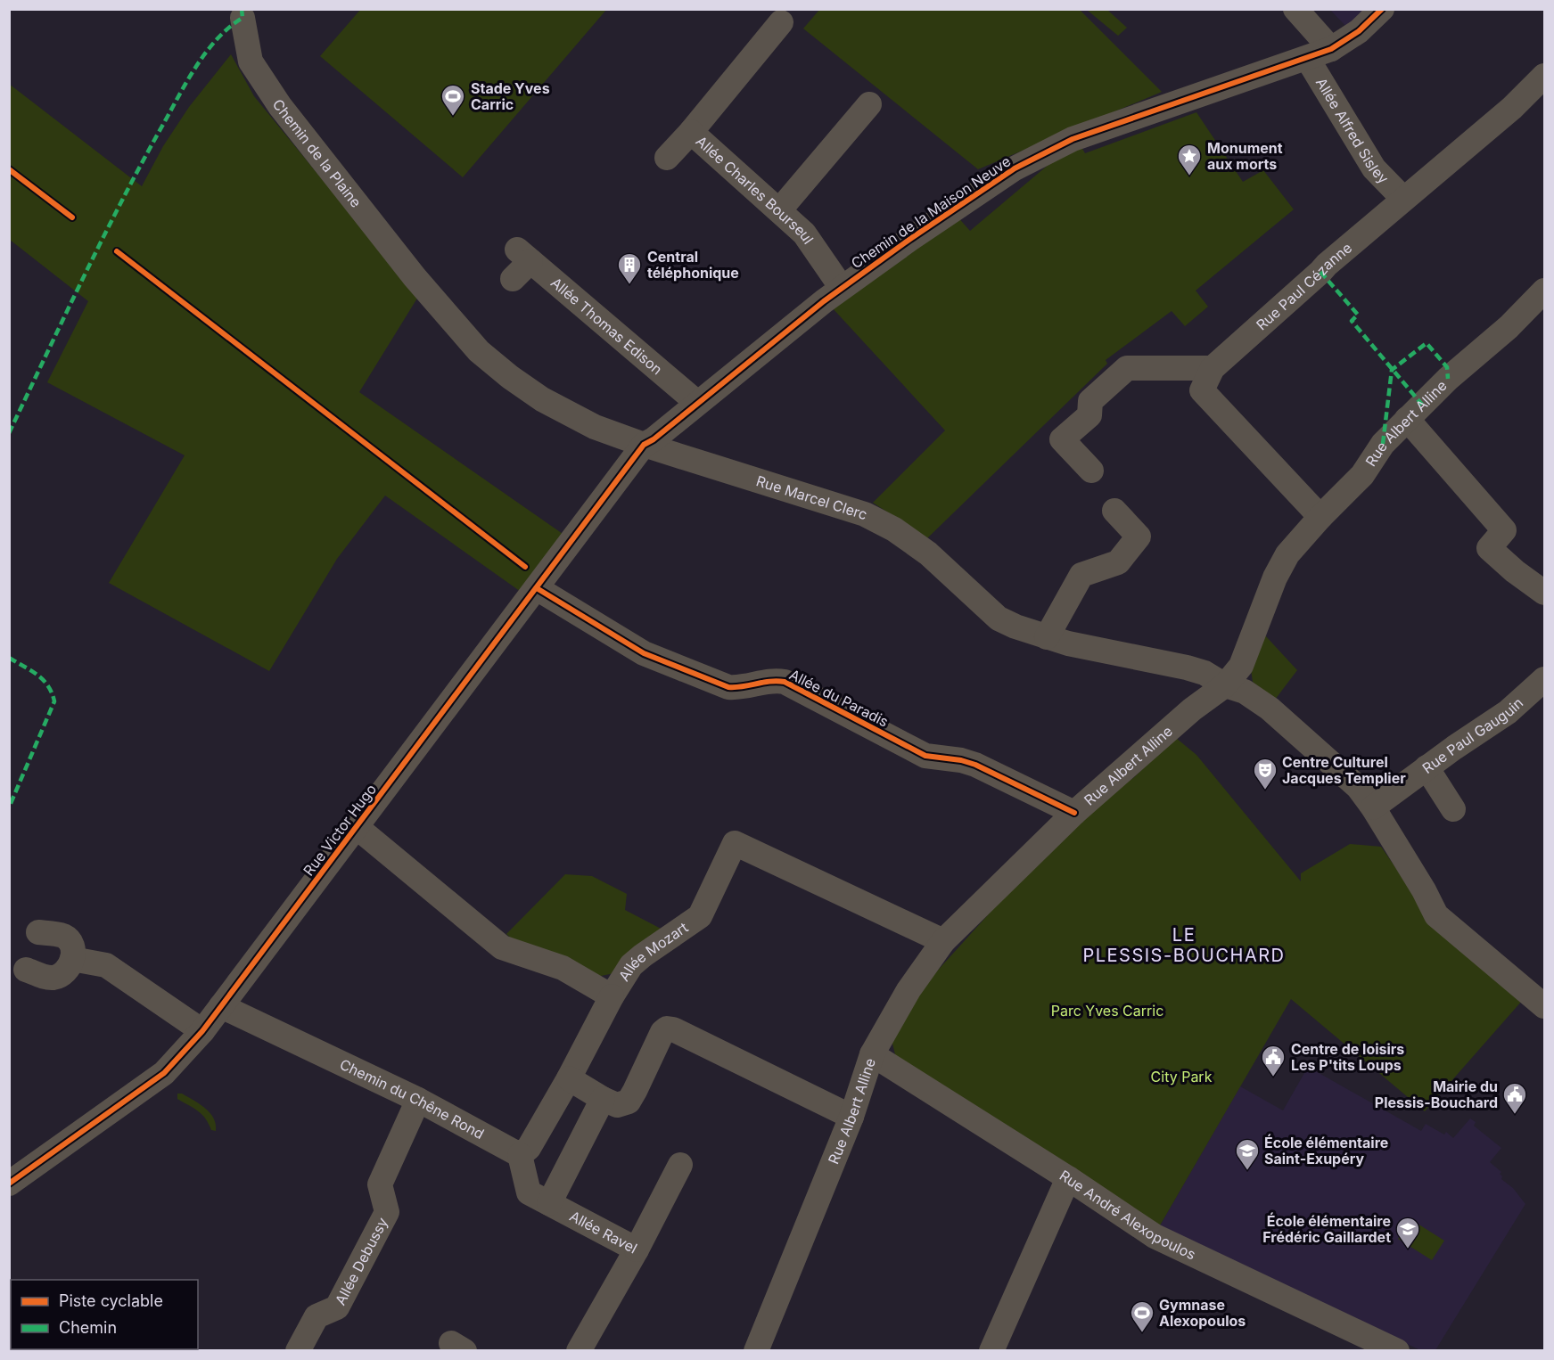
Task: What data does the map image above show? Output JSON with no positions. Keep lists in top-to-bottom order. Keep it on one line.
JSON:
{"streets":{"street":["Allée Alfred Sisley","Chemin de la Plaine","Allée Charles Bourseul","Chemin de la Maison Neuve","Rue Paul Cézanne","Allée Thomas Edison","Rue Albert Alline","Rue Marcel Clerc","Allée du Paradis","Rue Paul Gauguin","Rue Victor Hugo","Allée Mozart","Chemin du Chêne Rond","Rue André Alexopoulos","Allée Ravel","Allée Debussy"]},"crossings":[["Allée Alfred Sisley","Chemin de la Maison Neuve"],["Allée Alfred Sisley","Rue Paul Cézanne"],["Chemin de la Plaine","Rue Marcel Clerc"],["Allée Charles Bourseul","Chemin de la Maison Neuve"],["Chemin de la Maison Neuve","Allée Thomas Edison"],["Chemin de la Maison Neuve","Rue Marcel Clerc"],["Chemin de la Maison Neuve","Rue Victor Hugo"],["Rue Paul Cézanne","Rue Albert Alline"],["Rue Albert Alline","Rue Marcel Clerc"],["Rue Albert Alline","Allée du Paradis"],["Rue Albert Alline","Allée Mozart"],["Rue Albert Alline","Rue André Alexopoulos"],["Rue Marcel Clerc","Rue Paul Gauguin"],["Rue Marcel Clerc","Rue Victor Hugo"],["Allée du Paradis","Rue Victor Hugo"],["Rue Victor Hugo","Allée Mozart"],["Rue Victor Hugo","Chemin du Chêne Rond"],["Chemin du Chêne Rond","Allée Ravel"],["Chemin du Chêne Rond","Allée Debussy"]],"districts":["LE PLESSIS-BOUCHARD"],"parks":["Parc Yves Carric","City Park"],"places":{"sports":["Stade Yves Carric","Gymnase Alexopoulos"],"place":["Monument aux morts"],"building":["Central téléphonique"],"theatre":["Centre Culturel Jacques Templier"],"public building":["Centre de loisirs Les P'tits Loups","Mairie du Plessis-Bouchard"],"school or university":["École élémentaire Saint-Exupéry","École élémentaire Frédéric Gaillardet"]},"legend":["Piste cyclable","Chemin"]}
